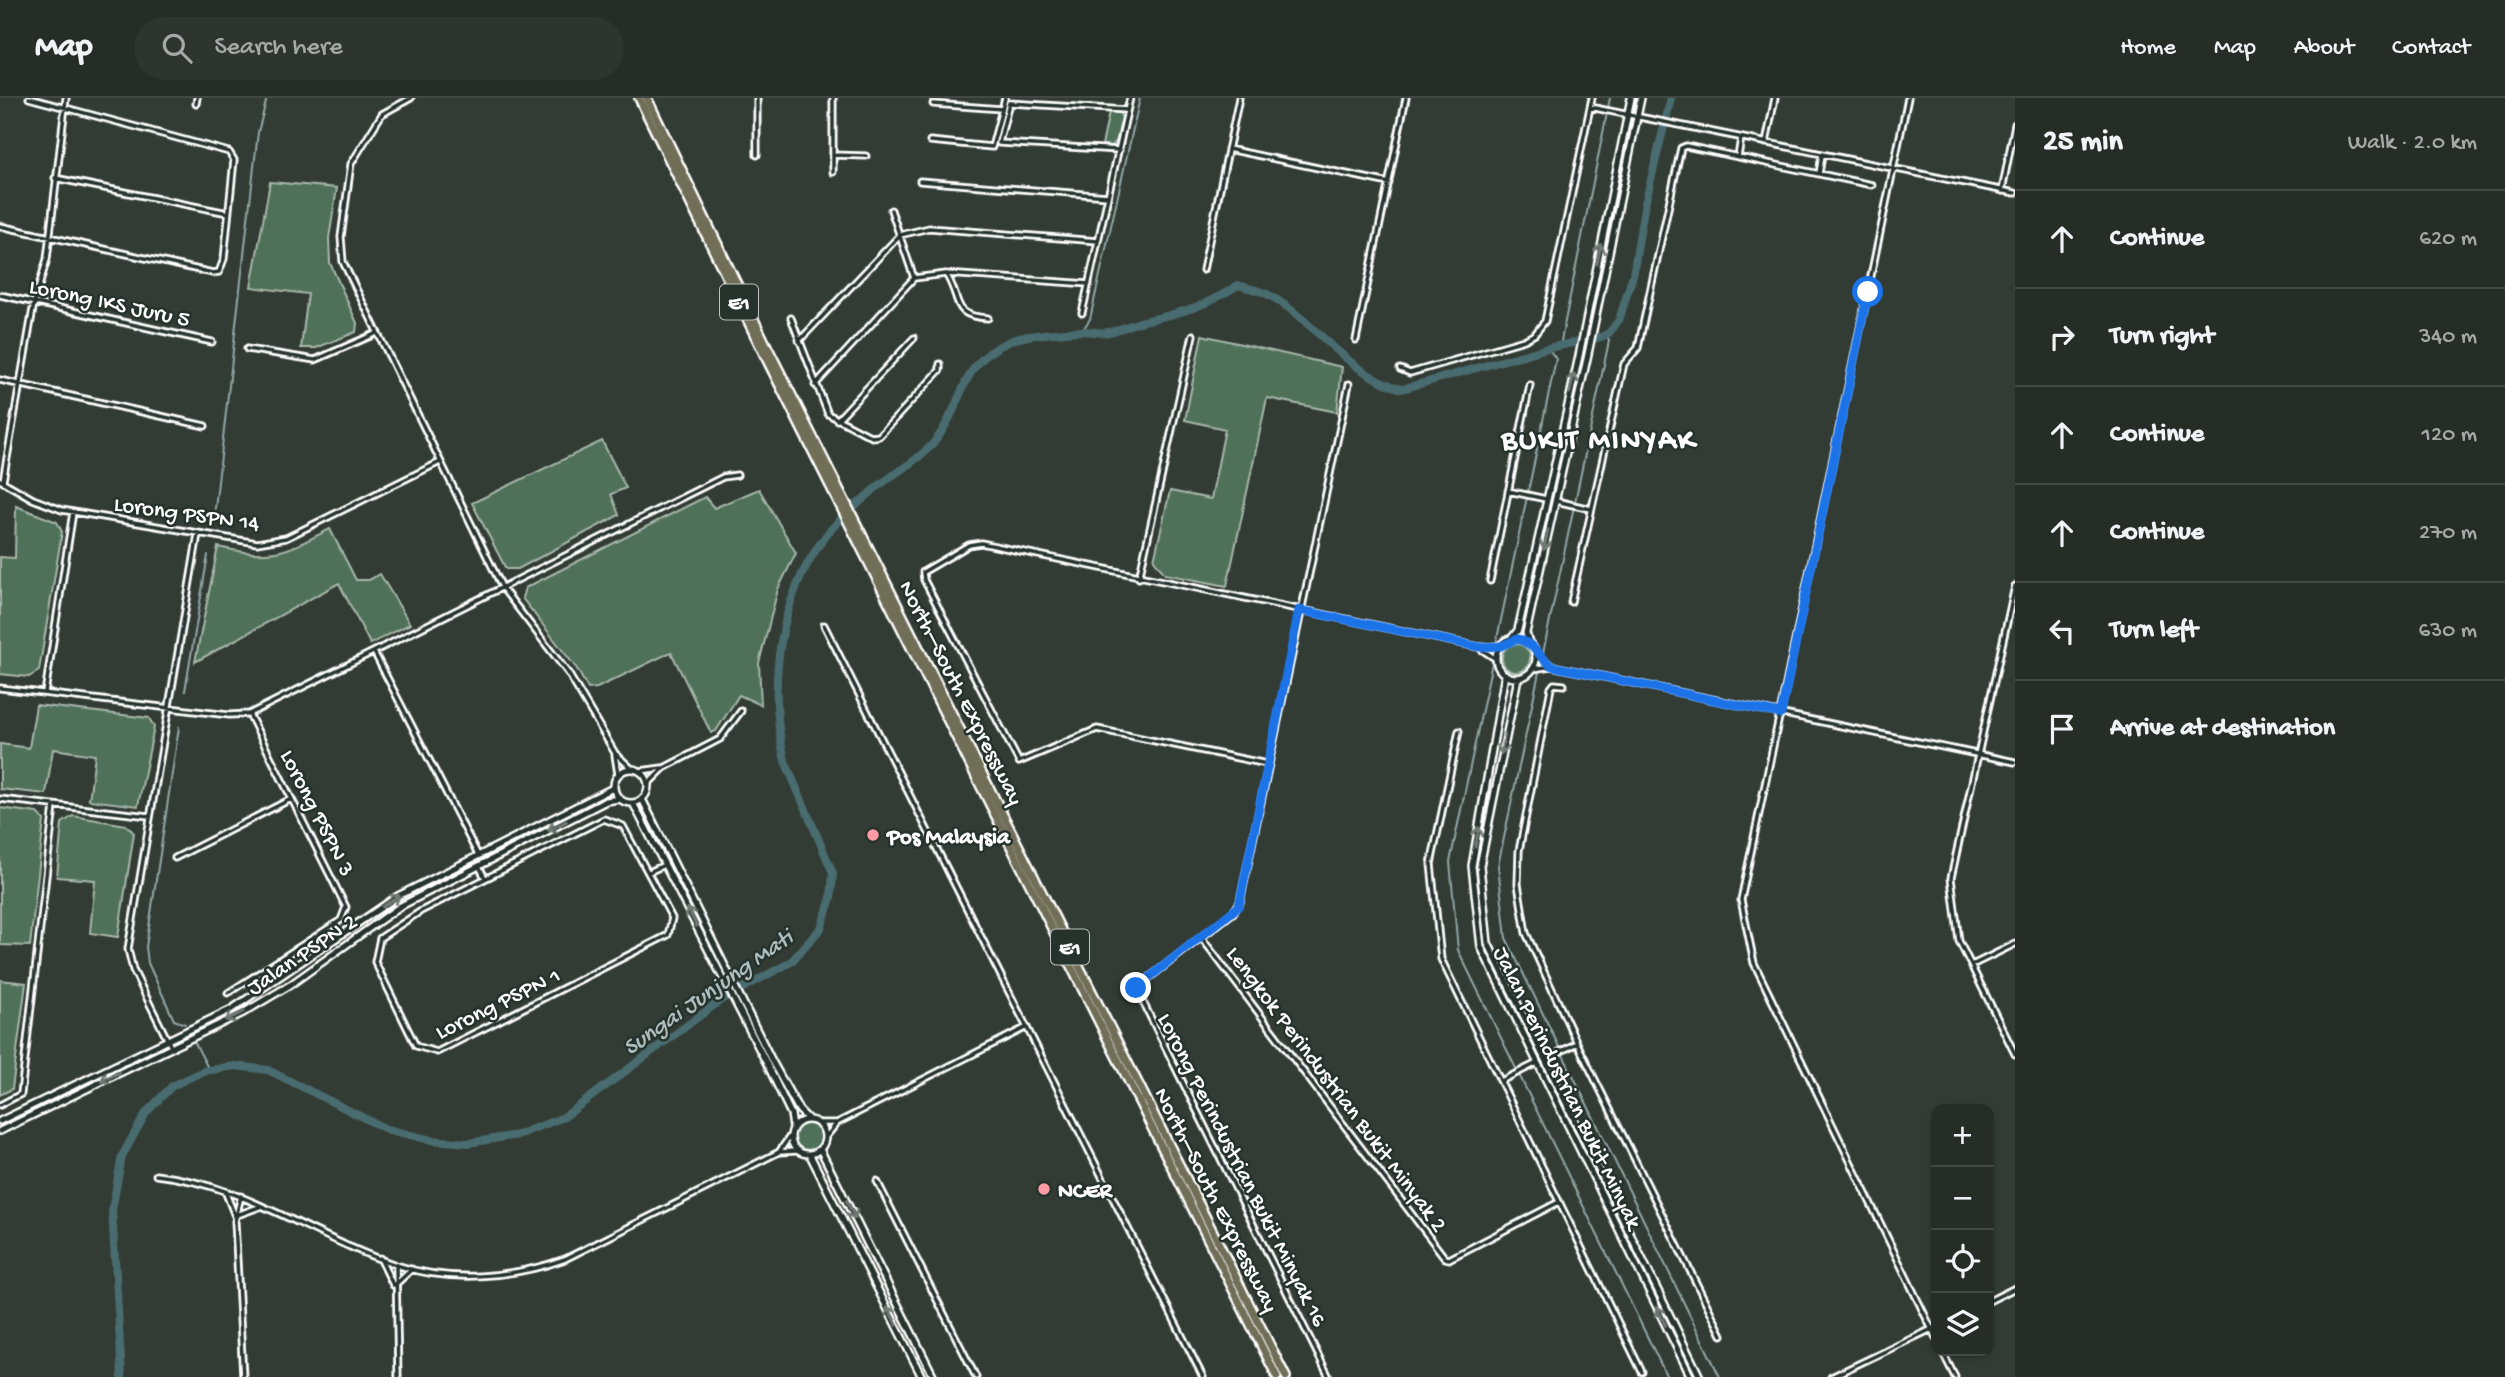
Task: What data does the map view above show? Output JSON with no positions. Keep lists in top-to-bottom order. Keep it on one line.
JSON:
{"streets":{"highway":["E1","North–South Expressway"],"street":["Lorong IKS Juru 5","Lorong PSPN 14","Lorong PSPN 3","Jalan PSPN 2","Lorong PSPN 1","Jalan Perindustrian Bukit Minyak","Lengkok Perindustrian Bukit Minyak 2","Lorong Perindustrian Bukit Minyak 16"]},"crossings":[["Lengkok Perindustrian Bukit Minyak 2","Lorong Perindustrian Bukit Minyak 16"]],"districts":["BUKIT MINYAK"],"water":["Sungai Junjung Mati"],"places":["Pos Malaysia","NCER"],"page":{"header":"Map","search":"Search here","nav":["Home","Map","About","Contact"],"heading":["25 min","Walk · 2.0 km"],"list":[["Continue","620 m"],["Turn right","340 m"],["Continue","120 m"],["Continue","270 m"],["Turn left","630 m"],"Arrive at destination"],"map_buttons":["+","−"]}}
